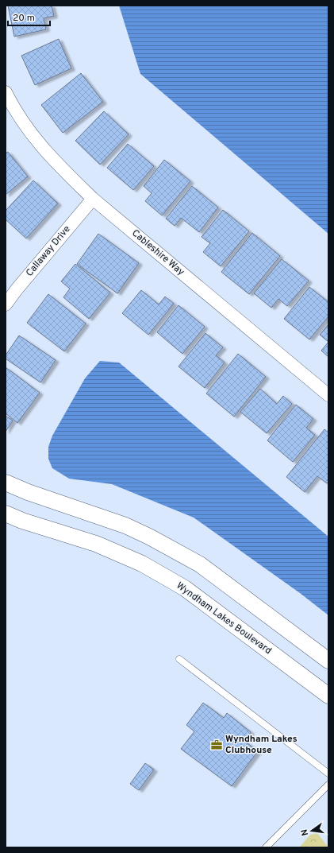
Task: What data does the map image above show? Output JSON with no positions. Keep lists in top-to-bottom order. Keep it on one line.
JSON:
{"streets":{"street":["Callaway Drive","Cableshire Way","Wyndham Lakes Boulevard"]},"crossings":[["Callaway Drive","Cableshire Way"]],"places":{"office":["Wyndham Lakes Clubhouse"]},"scale_bar":"20 m","north":"left"}
